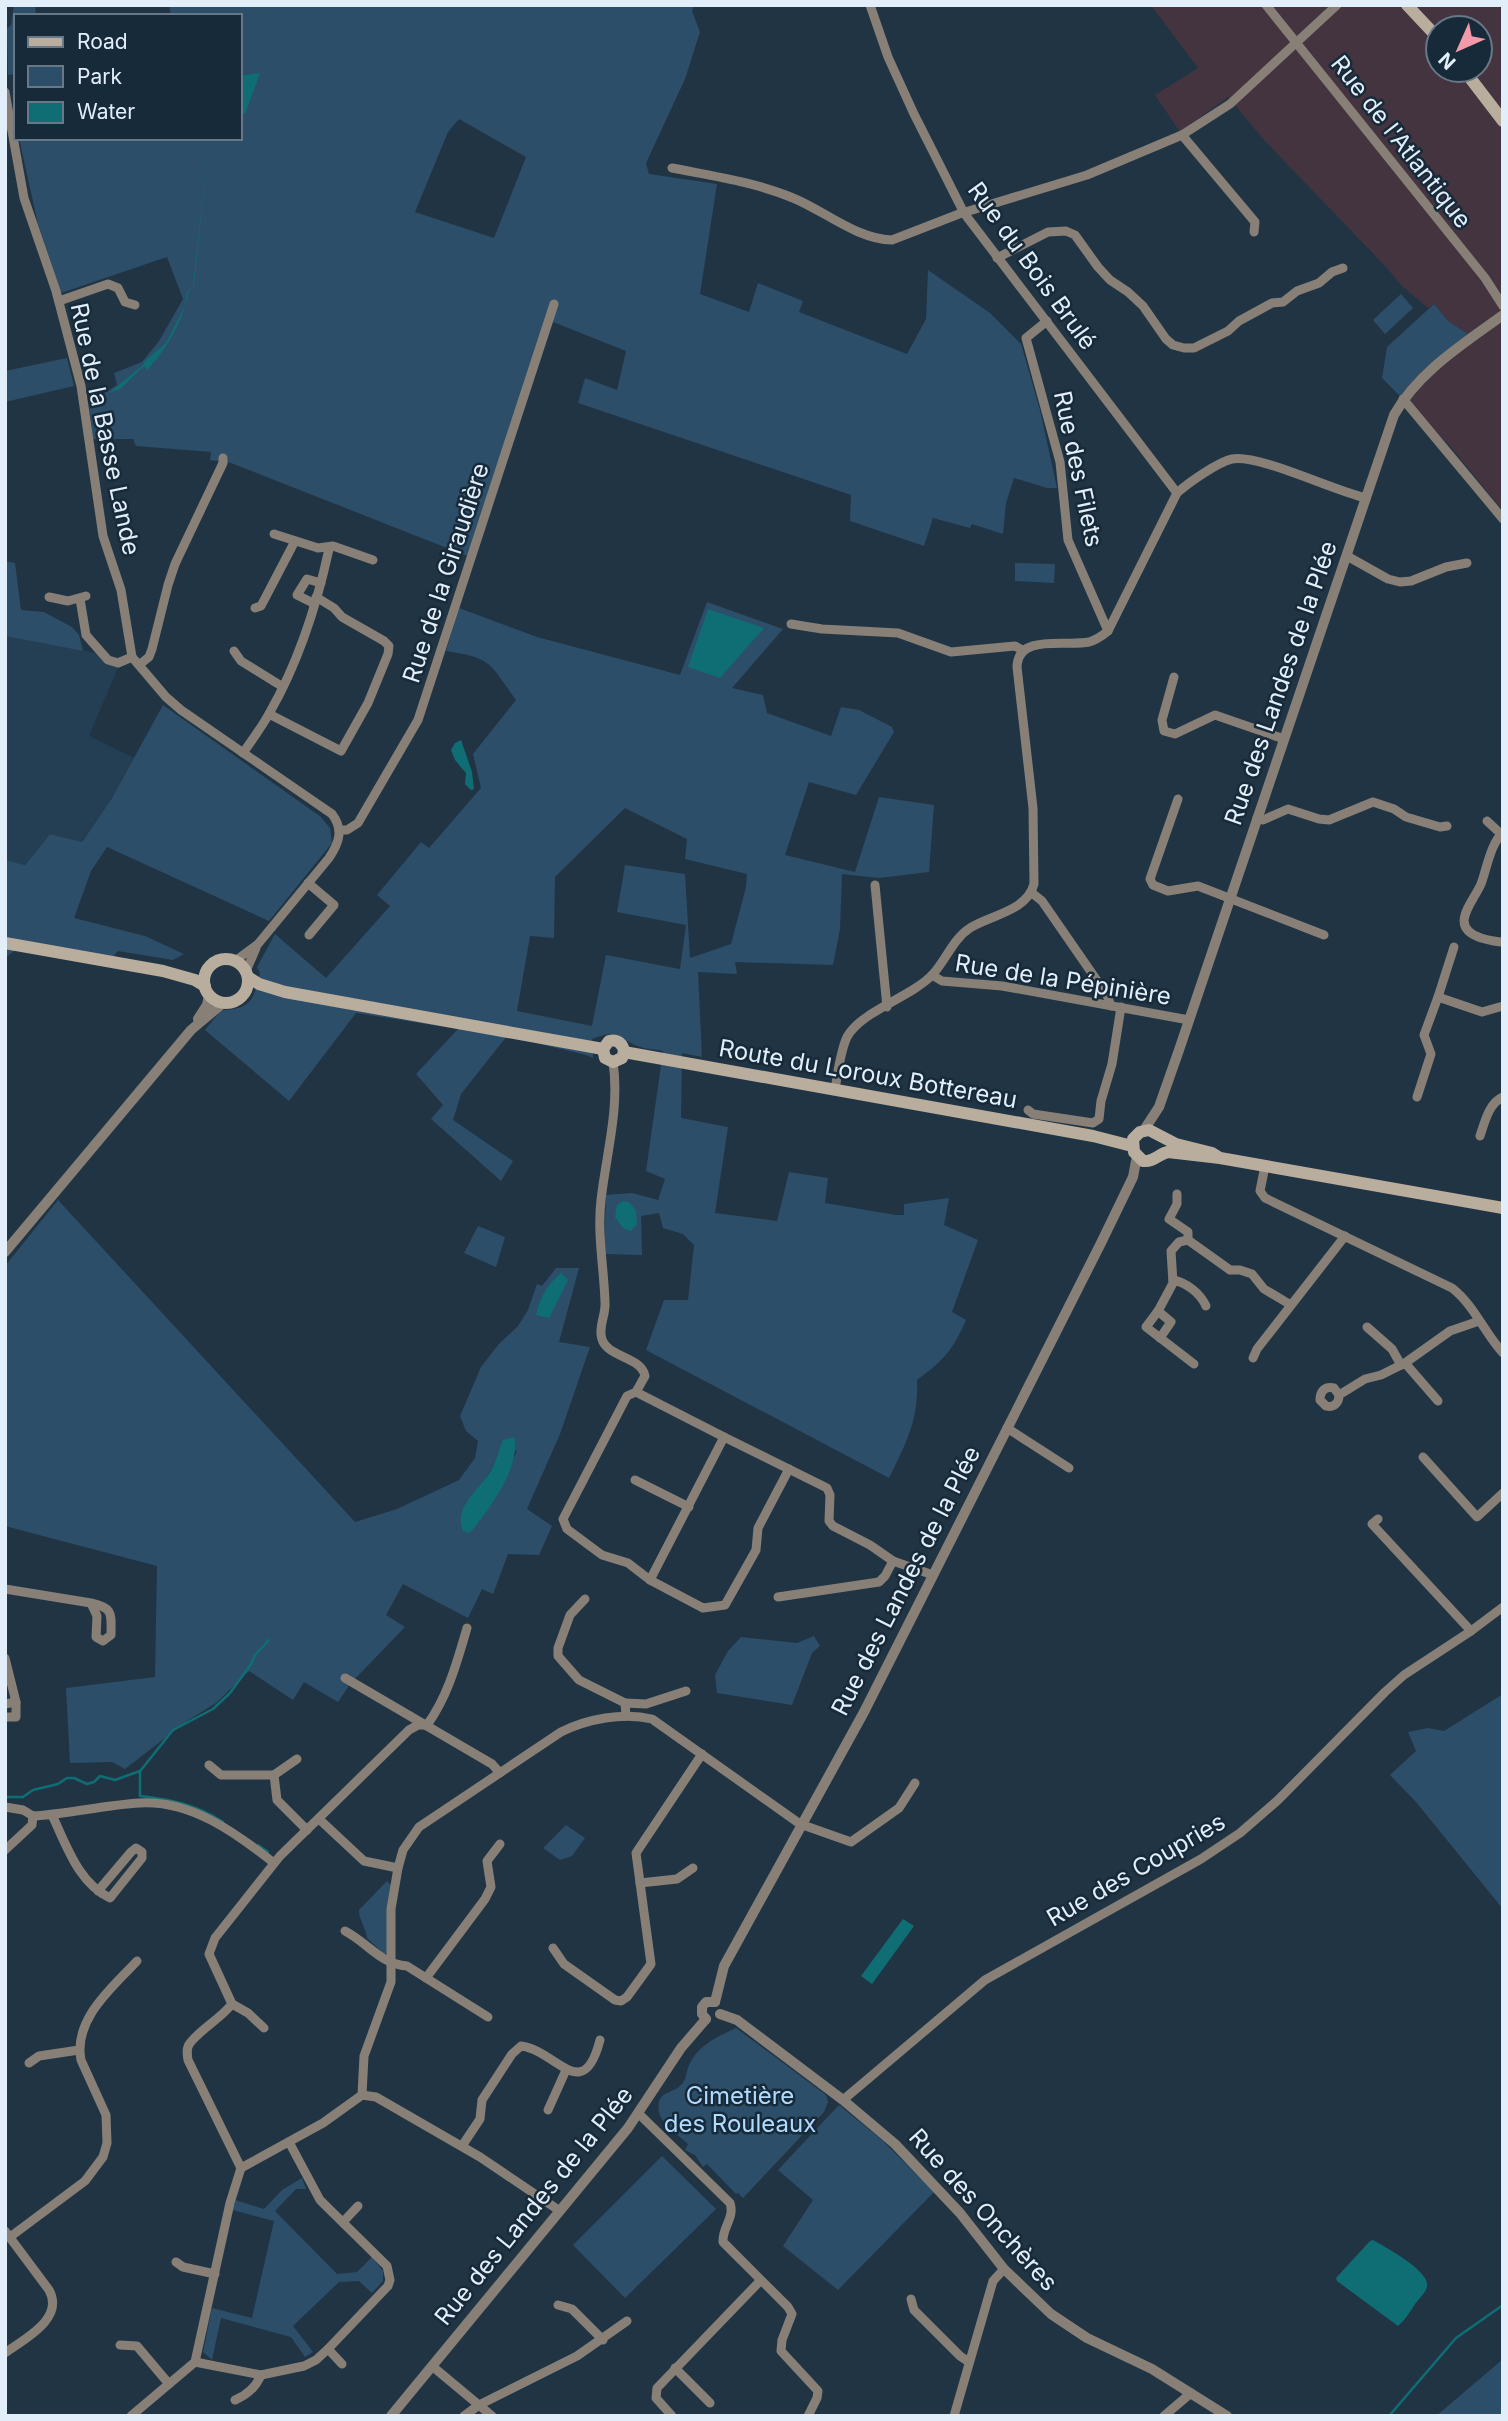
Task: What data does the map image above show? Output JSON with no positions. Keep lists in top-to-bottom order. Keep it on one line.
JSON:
{"streets":{"main road":["Route du Loroux Bottereau"],"street":["Rue de l'Atlantique","Rue du Bois Brulé","Rue de la Basse Lande","Rue des Filets","Rue de la Giraudière","Rue des Landes de la Plée","Rue de la Pépinière","Rue des Coupries","Rue des Onchères"]},"crossings":[["Rue du Bois Brulé","Rue des Filets"],["Rue des Landes de la Plée","Rue de la Pépinière"],["Rue des Landes de la Plée","Route du Loroux Bottereau"],["Rue des Landes de la Plée","Rue des Onchères"],["Rue des Coupries","Rue des Onchères"]],"parks":["Cimetière des Rouleaux"],"legend":["Road","Park","Water"],"north":"bottom left"}
